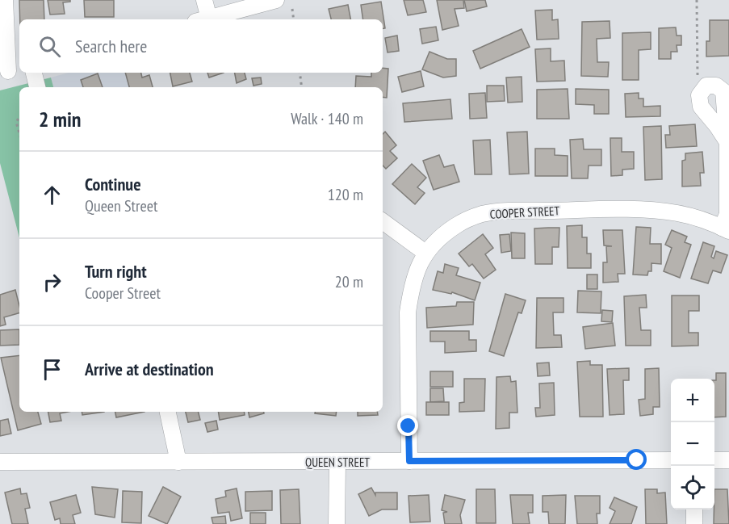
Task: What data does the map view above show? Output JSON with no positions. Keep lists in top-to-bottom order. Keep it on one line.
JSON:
{"streets":{"street":["COOPER STREET","QUEEN STREET"]},"crossings":[["COOPER STREET","QUEEN STREET"]],"page":{"search":"Search here","heading":["2 min","Walk · 140 m"],"list":[["Continue","Queen Street","120 m"],["Turn right","Cooper Street","20 m"],"Arrive at destination"],"map_buttons":["+","−"]}}
